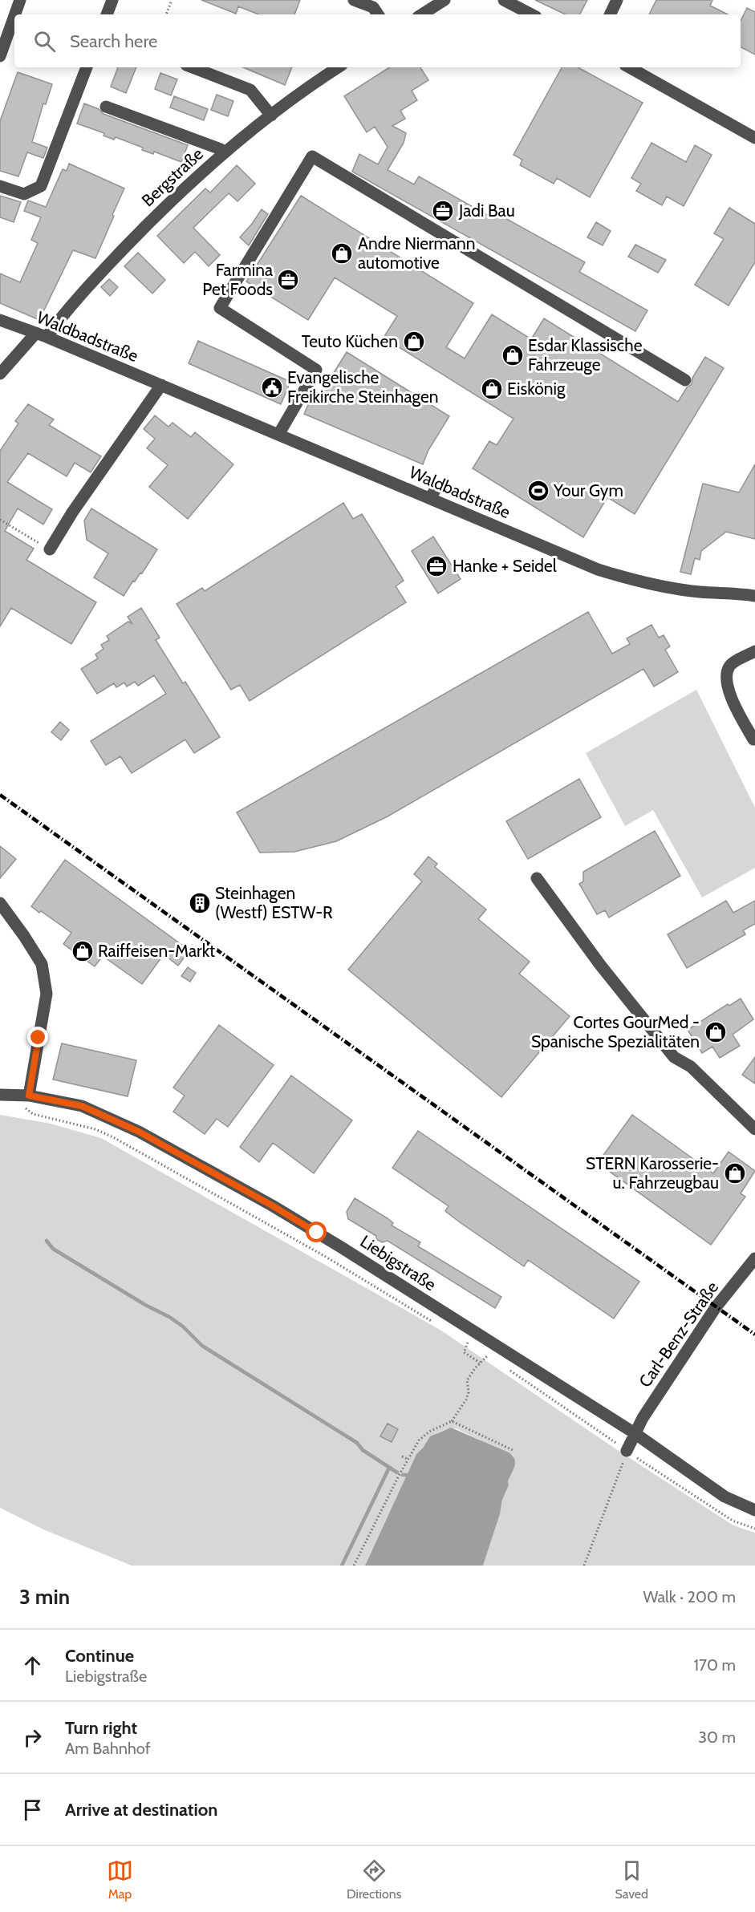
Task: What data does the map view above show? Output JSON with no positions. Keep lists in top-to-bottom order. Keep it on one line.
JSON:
{"streets":{"street":["Bergstraße","Waldbadstraße","Liebigstraße","Carl-Benz-Straße"]},"crossings":[["Bergstraße","Waldbadstraße"],["Liebigstraße","Carl-Benz-Straße"]],"places":{"office":["Jadi Bau","Farmina Pet Foods","Hanke + Seidel"],"shop":["Andre Niermann automotive","Teuto Küchen","Esdar Klassische Fahrzeuge","Eiskönig","Raiffeisen-Markt","Cortes GourMed - Spanische Spezialitäten","STERN Karosserie- u. Fahrzeugbau"],"public building":["Evangelische Freikirche Steinhagen"],"sports":["Your Gym"],"building":["Steinhagen (Westf) ESTW-R"]},"page":{"search":"Search here","heading":["3 min","Walk · 200 m"],"list":[["Continue","Liebigstraße","170 m"],["Turn right","Am Bahnhof","30 m"],"Arrive at destination"],"nav":["Map","Directions","Saved"]}}
